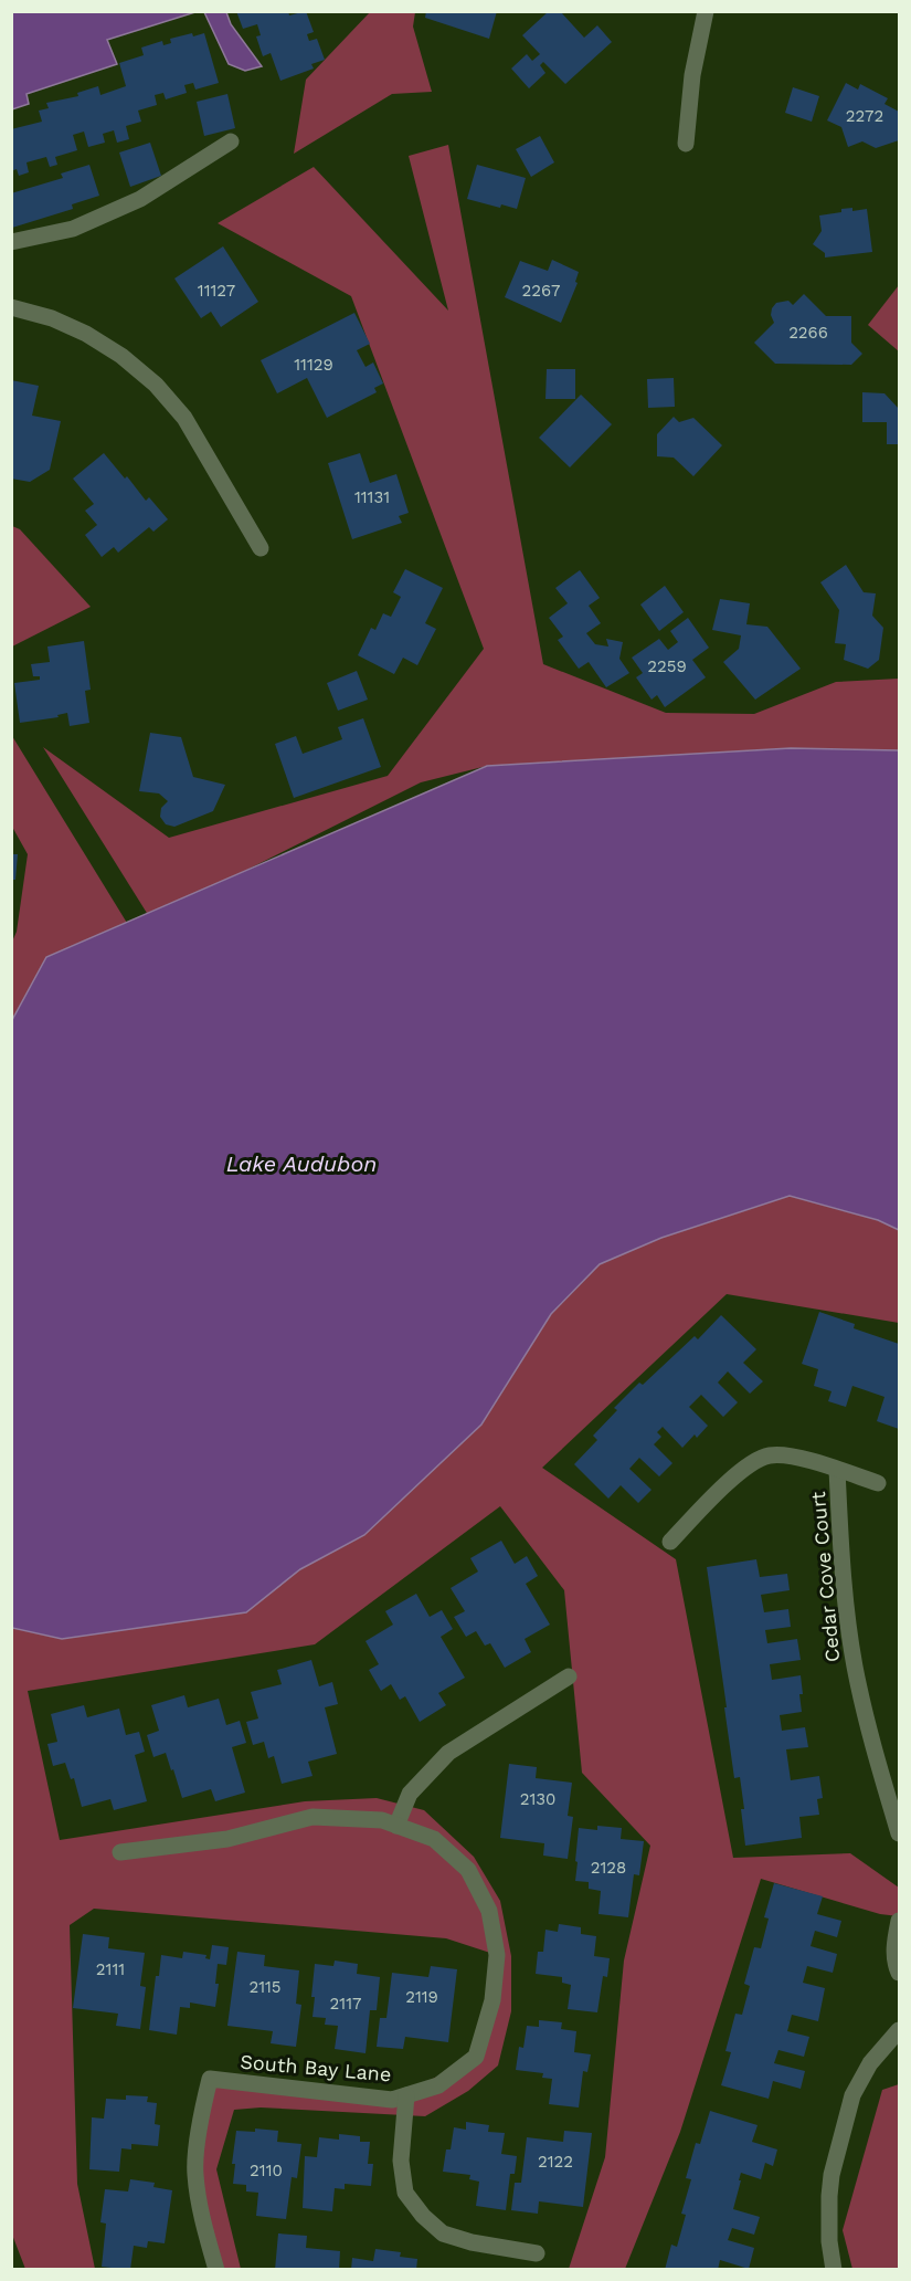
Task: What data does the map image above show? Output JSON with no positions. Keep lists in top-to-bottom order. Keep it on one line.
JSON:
{"streets":{"street":["Cedar Cove Court","South Bay Lane"]},"water":["Lake Audubon"],"house_numbers":["2272","11127","2267","2266","11129","11131","2259","2130","2128","2111","2115","2119","2117","2122","2110"]}
